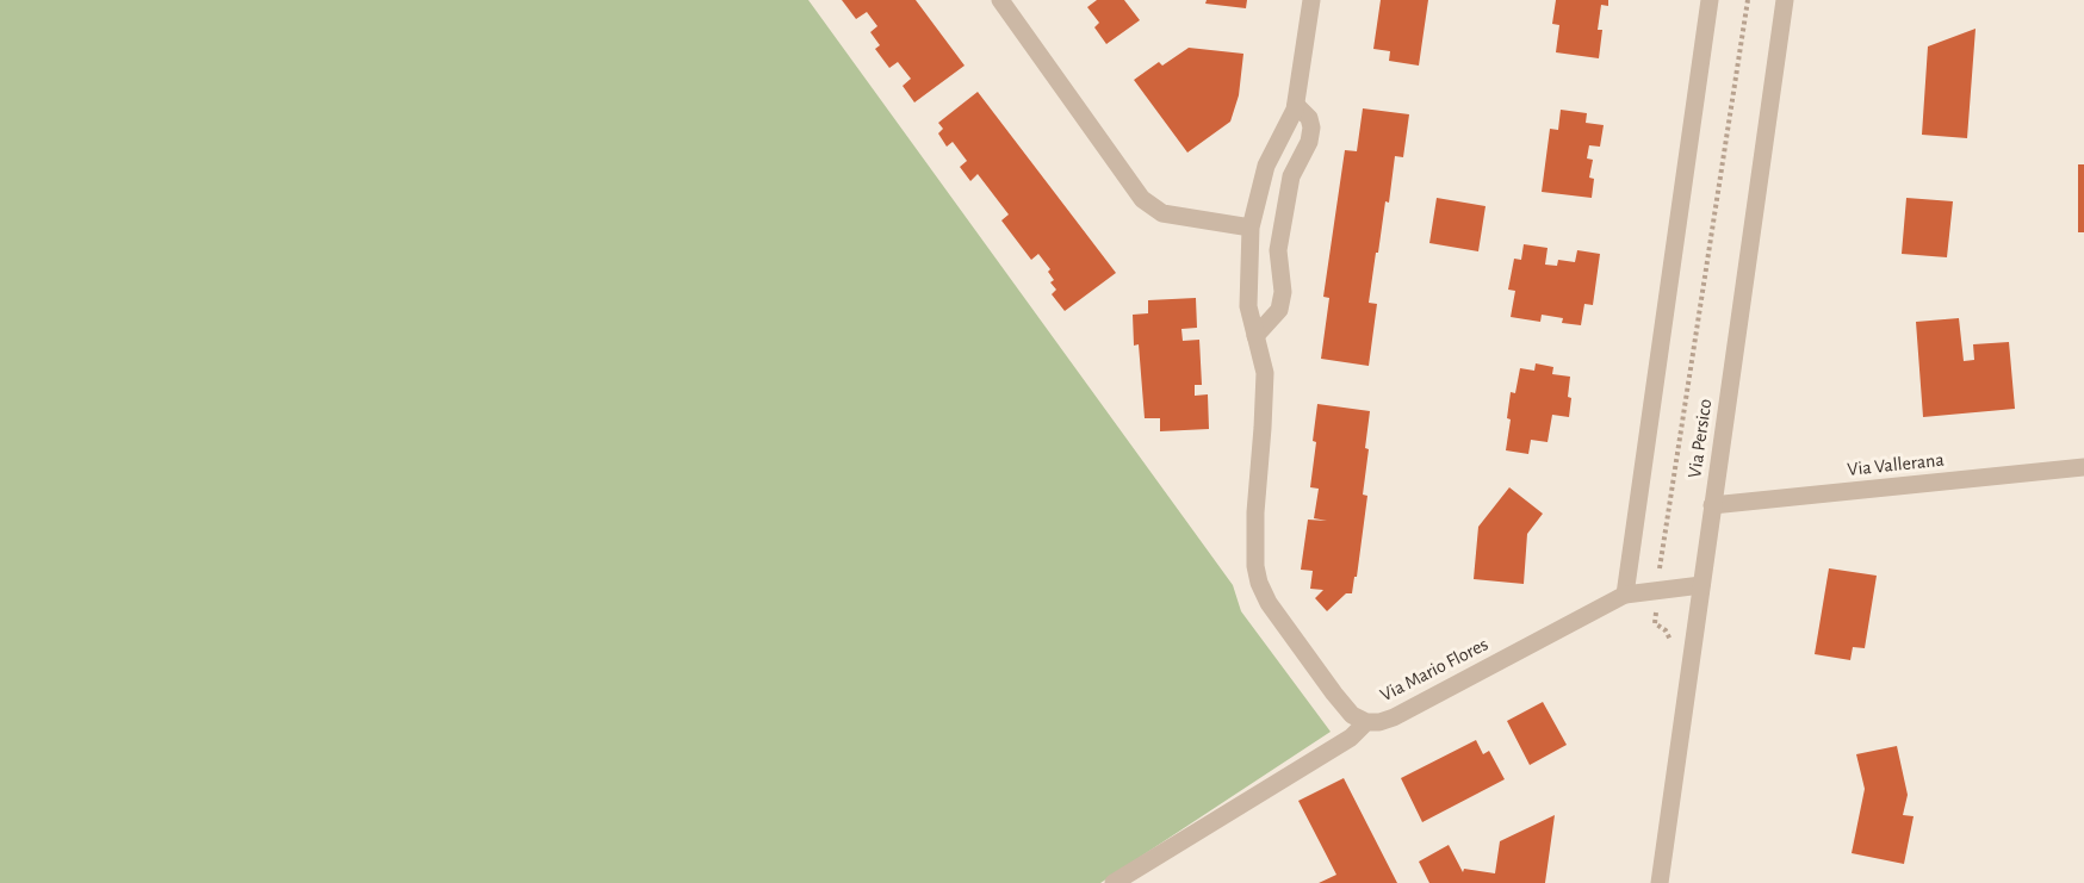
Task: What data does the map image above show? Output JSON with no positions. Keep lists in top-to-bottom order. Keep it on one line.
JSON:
{"streets":{"street":["Via Persico","Via Vallerana","Via Mario Flores"]},"crossings":[["Via Persico","Via Vallerana"],["Via Persico","Via Mario Flores"]]}
